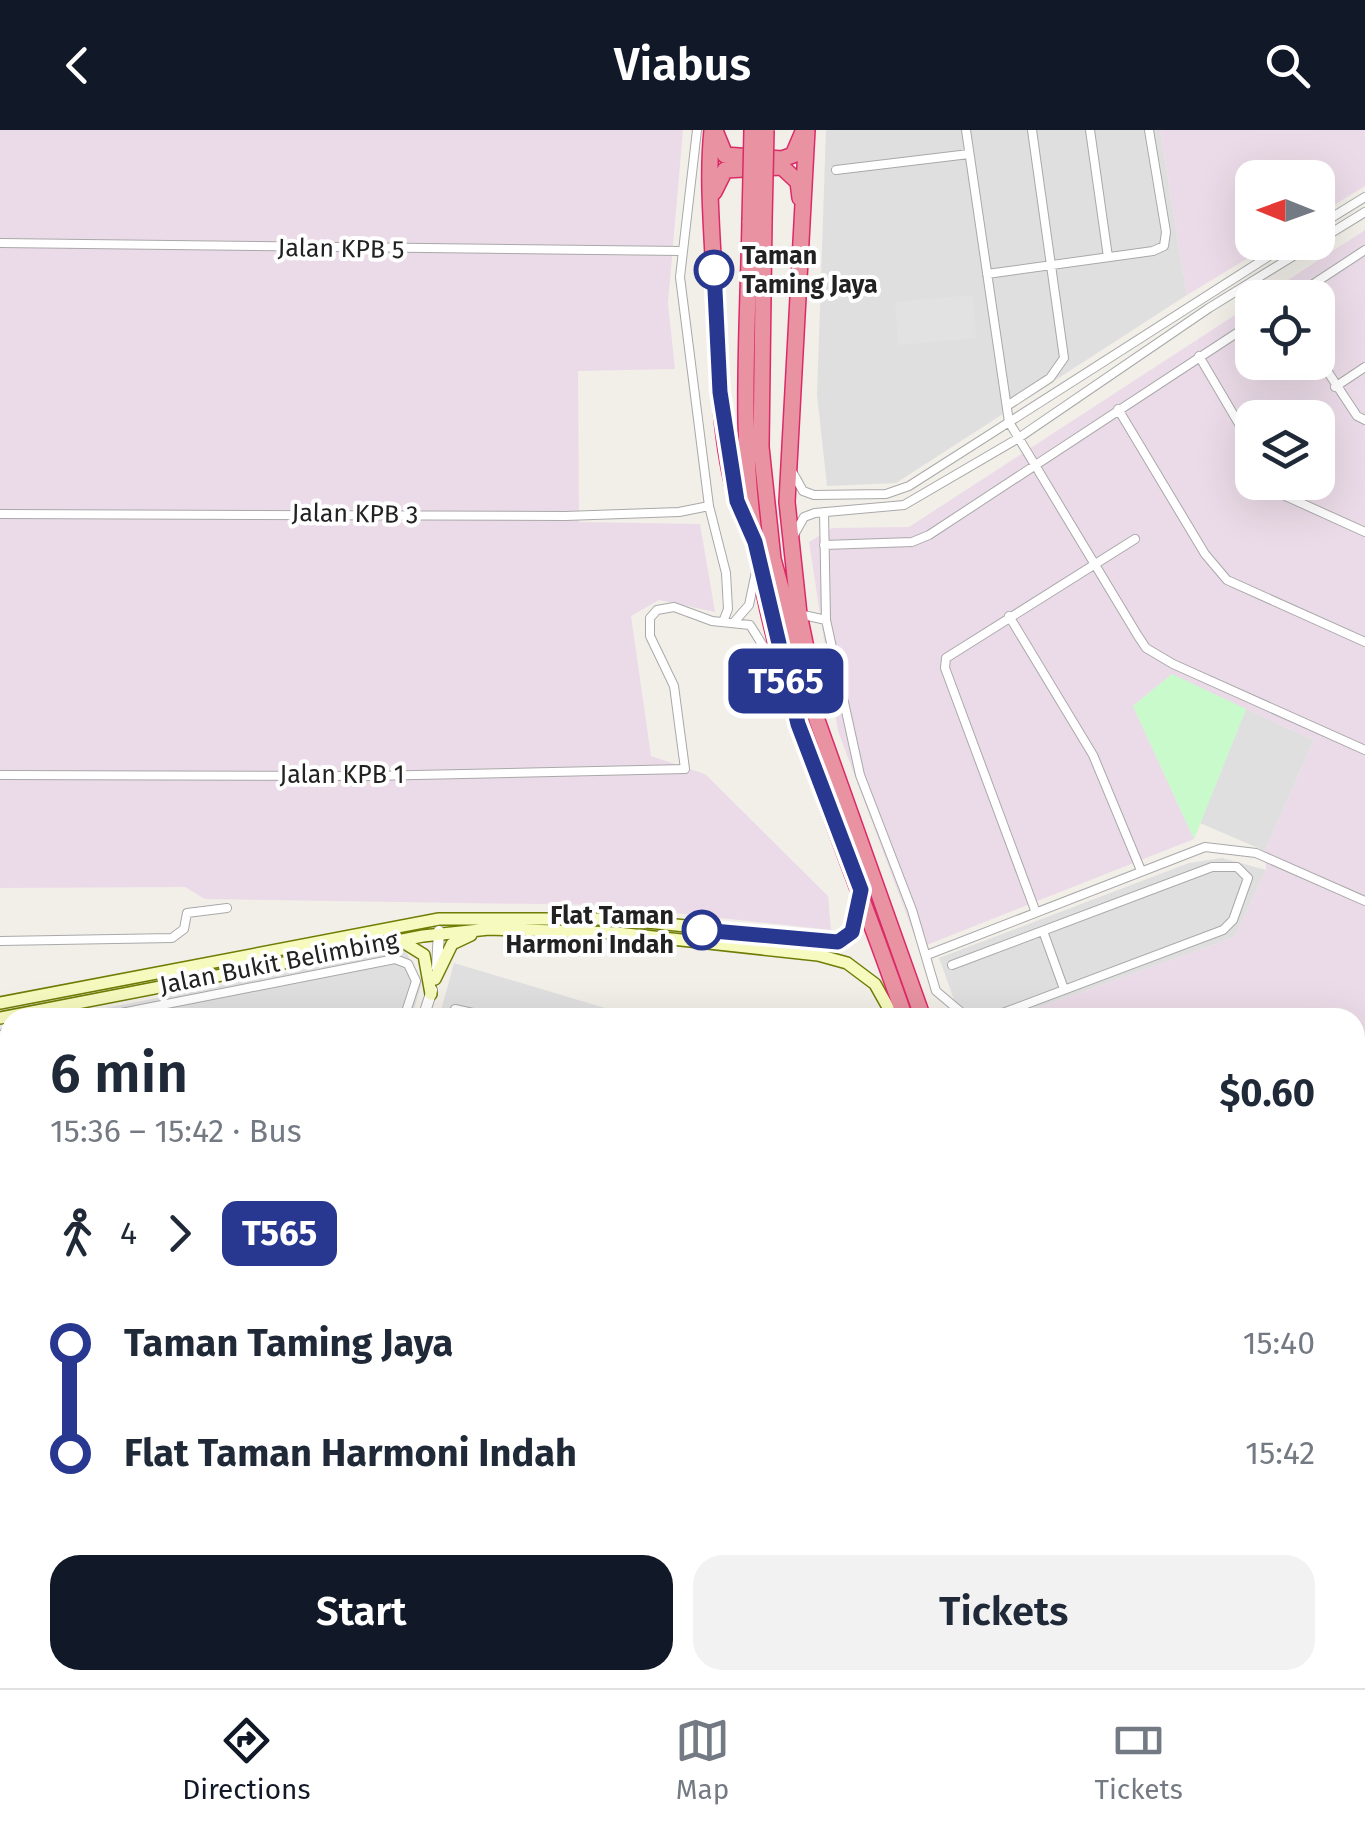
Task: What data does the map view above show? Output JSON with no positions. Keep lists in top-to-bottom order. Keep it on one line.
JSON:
{"streets":{"main road":["Jalan Bukit Belimbing"],"street":["Jalan KPB 5","Jalan KPB 3","Jalan KPB 1"]},"places":["Taman Taming Jaya","Flat Taman Harmoni Indah"],"lines":["bus line T565"],"north":"left","page":{"header":"Viabus","on_map":"T565","heading":["6 min","15:36 – 15:42 · Bus","$0.60"],"legs":["4","T565"],"list":[{"name":"Taman Taming Jaya","value":"15:40"},{"name":"Flat Taman Harmoni Indah","value":"15:42"}],"buttons":["Start","Tickets"],"tabs":["Directions","Map","Tickets"]}}
